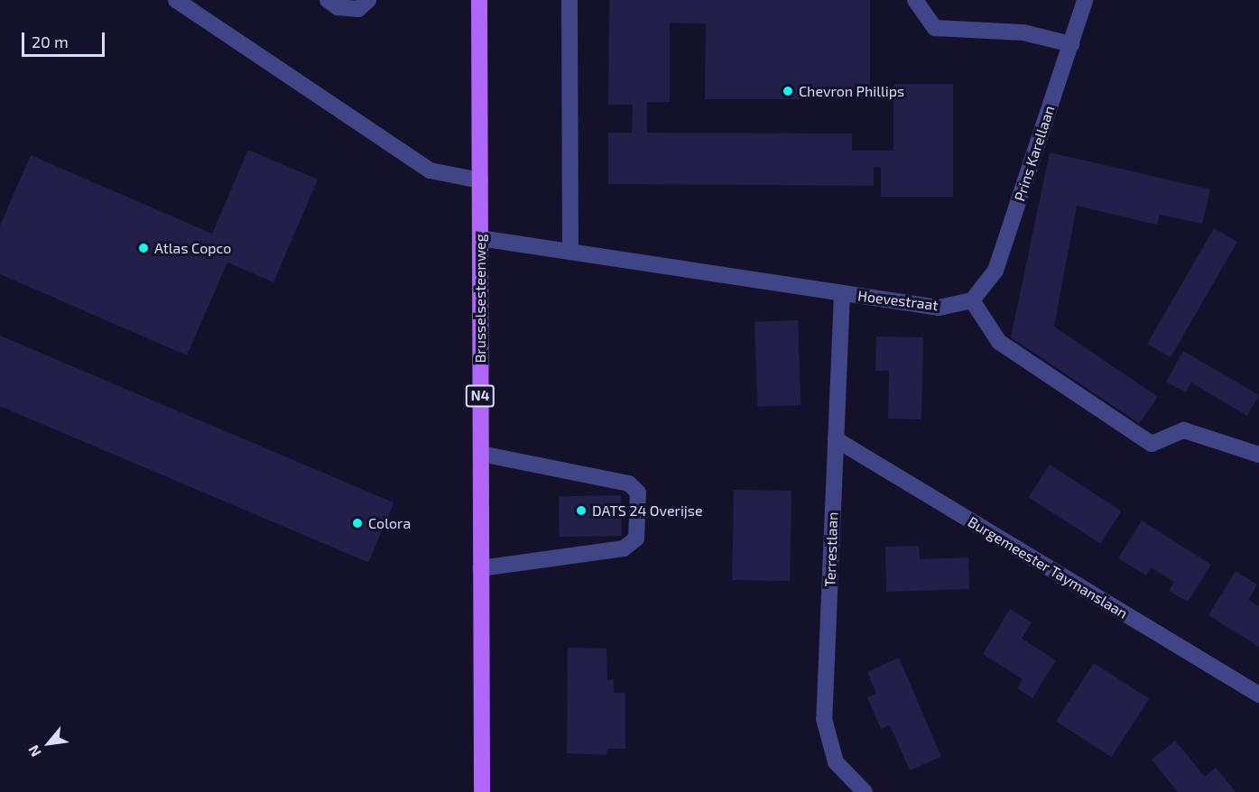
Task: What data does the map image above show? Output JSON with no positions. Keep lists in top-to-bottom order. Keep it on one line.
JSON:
{"streets":{"main road":["Brusselsesteenweg","N4"],"street":["Prins Karellaan","Hoevestraat","Terrestlaan","Burgemeester Taymanslaan"]},"crossings":[["Prins Karellaan","Hoevestraat"],["Brusselsesteenweg","Hoevestraat"],["Hoevestraat","Terrestlaan"],["Terrestlaan","Burgemeester Taymanslaan"]],"places":["Chevron Phillips","Atlas Copco","DATS 24 Overijse","Colora"],"scale_bar":"20 m","north":"bottom left"}
